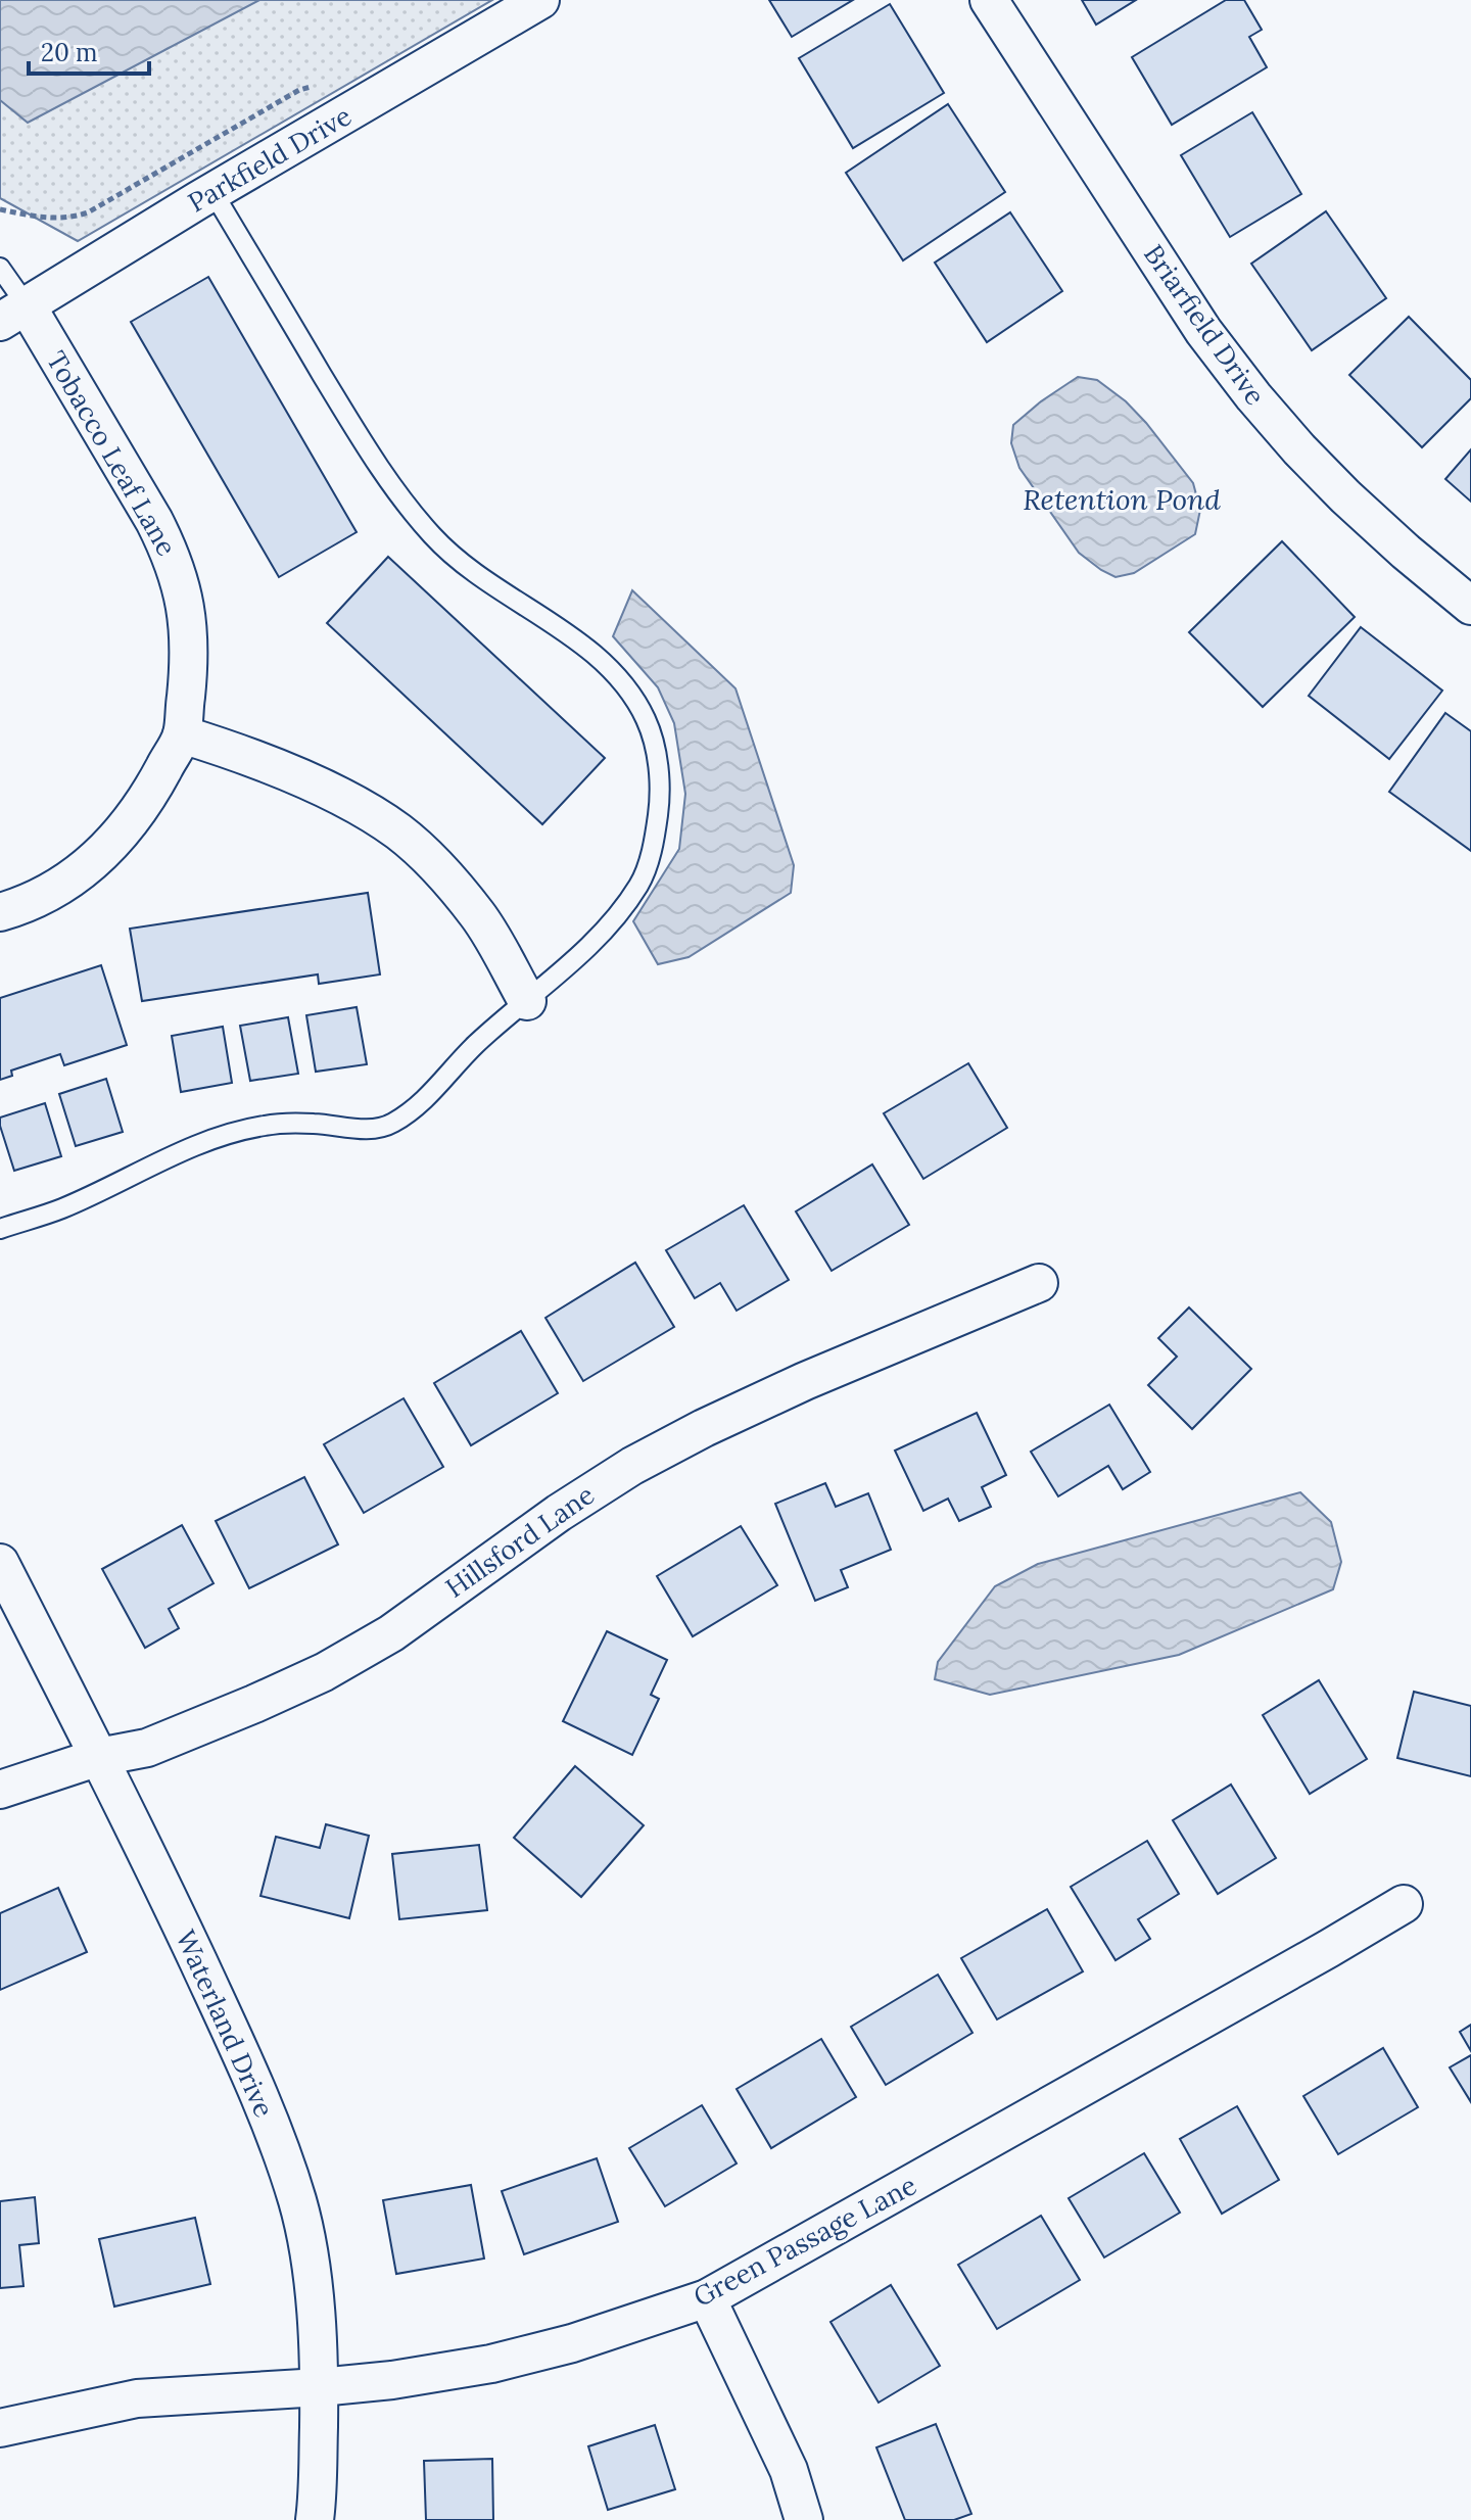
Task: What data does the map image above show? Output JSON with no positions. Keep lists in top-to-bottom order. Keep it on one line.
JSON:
{"streets":{"street":["Parkfield Drive","Briarfield Drive","Tobacco Leaf Lane","Hillsford Lane","Waterland Drive","Green Passage Lane"]},"crossings":[["Parkfield Drive","Tobacco Leaf Lane"],["Hillsford Lane","Waterland Drive"],["Waterland Drive","Green Passage Lane"]],"water":["Retention Pond"],"scale_bar":"20 m"}
